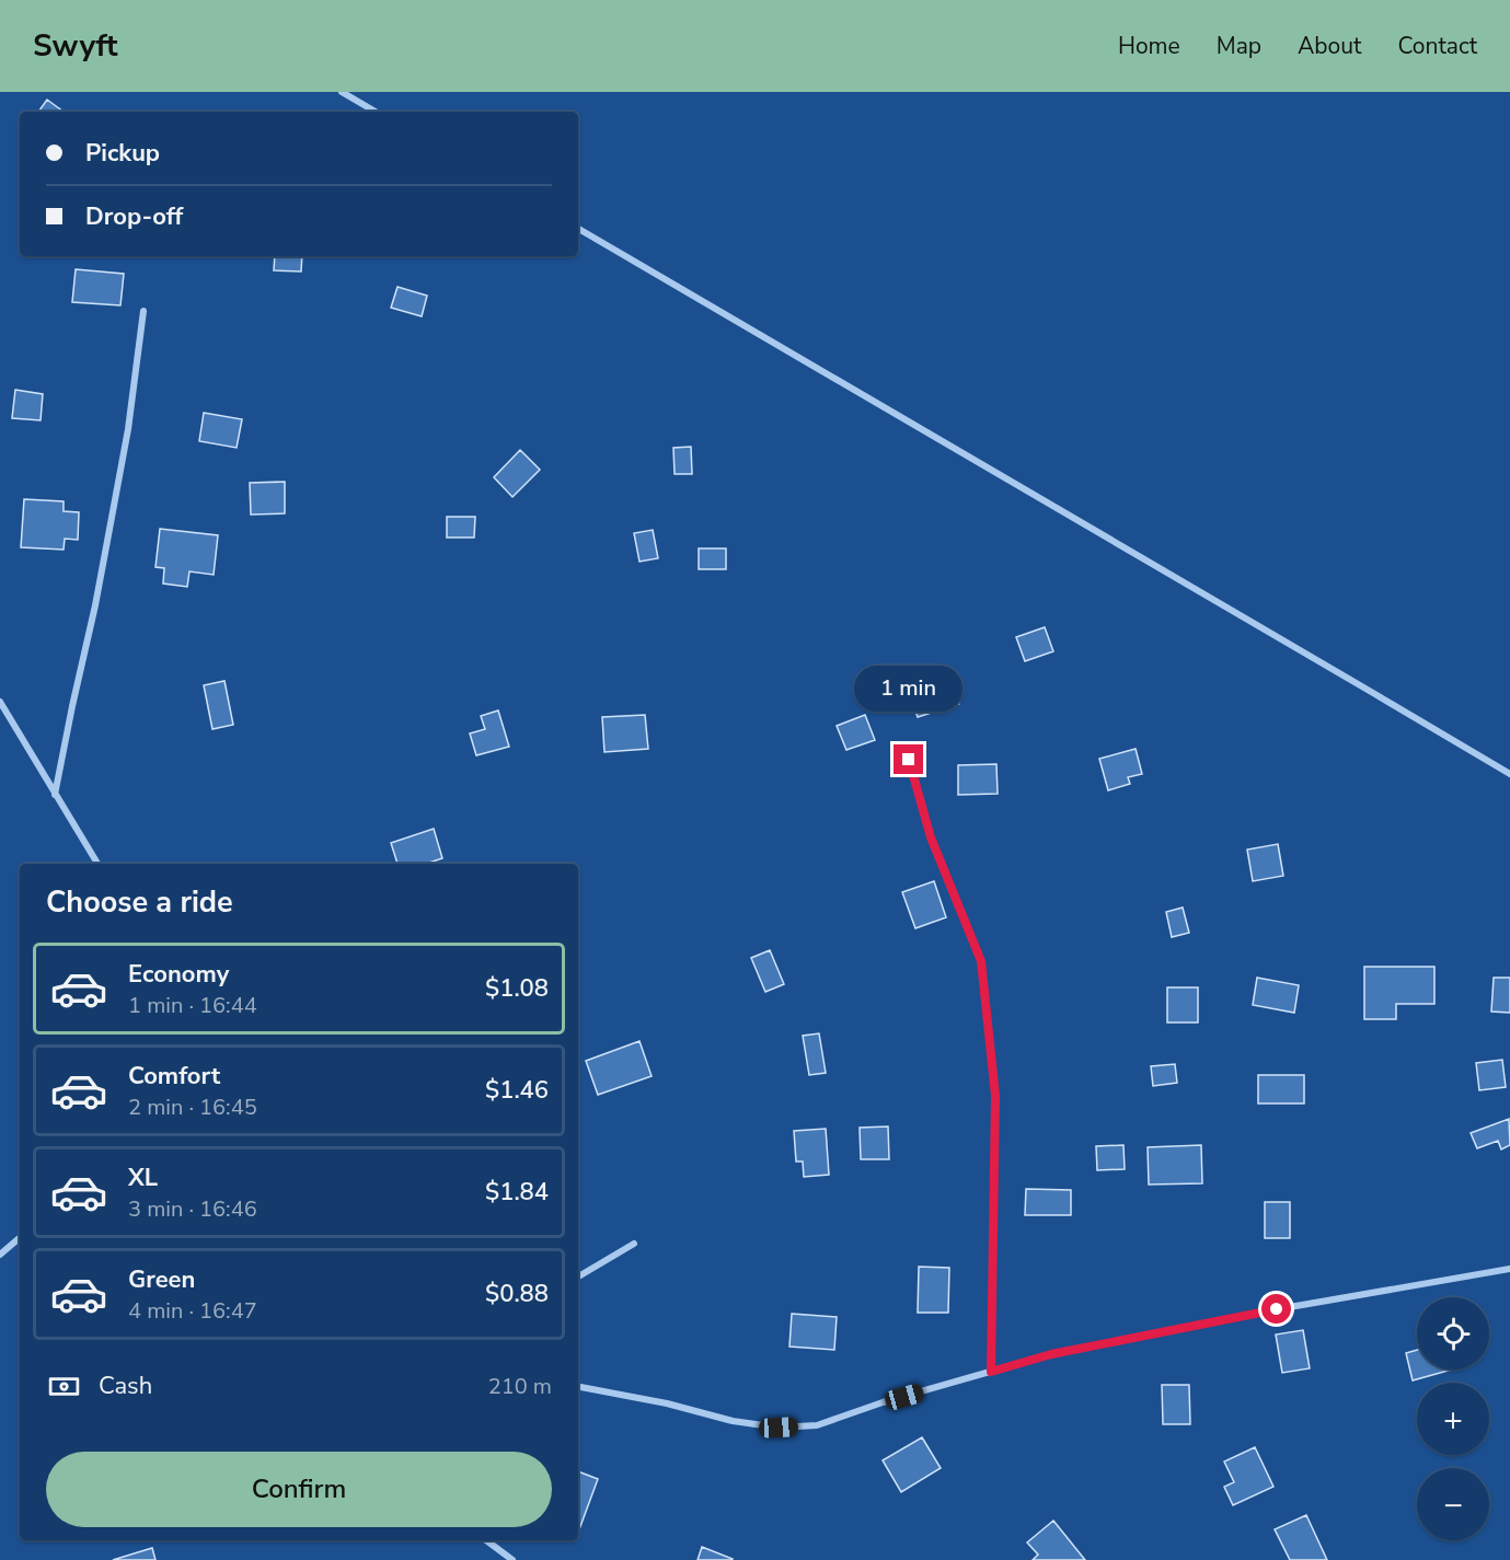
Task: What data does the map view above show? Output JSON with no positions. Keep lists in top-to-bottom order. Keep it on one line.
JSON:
{"page":{"header":"Swyft","nav":["Home","Map","About","Contact"],"banner":["Pickup","Drop-off"],"bubble":"1 min","heading":"Choose a ride","list":[{"name":"Economy","note":"1 min · 16:44","value":"$1.08"},{"name":"Comfort","note":"2 min · 16:45","value":"$1.46"},{"name":"XL","note":"3 min · 16:46","value":"$1.84"},{"name":"Green","note":"4 min · 16:47","value":"$0.88"}],"map_buttons":["+","−"],"pay":["Cash","210 m"],"buttons":"Confirm"}}
